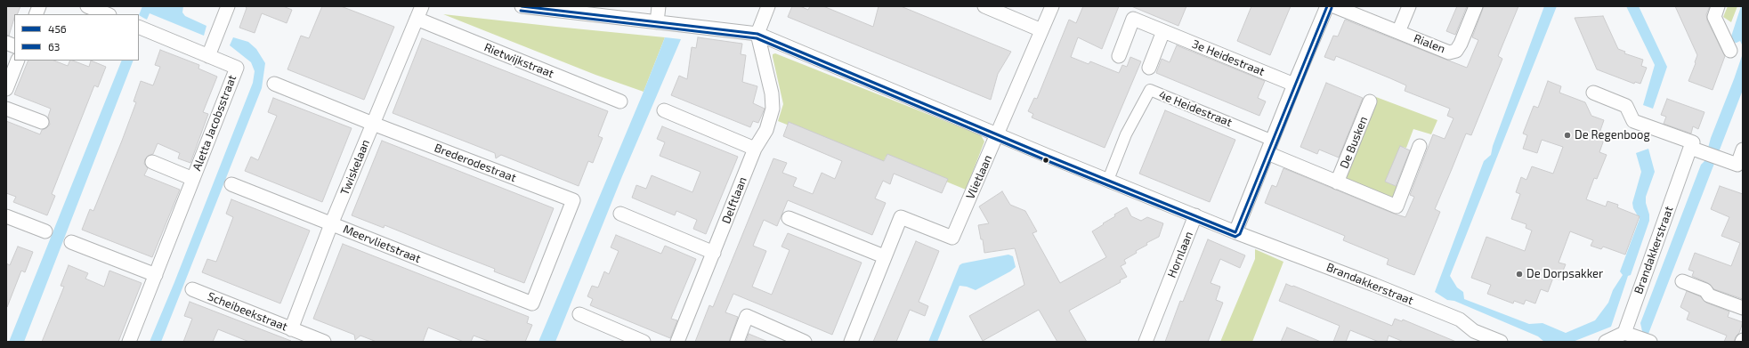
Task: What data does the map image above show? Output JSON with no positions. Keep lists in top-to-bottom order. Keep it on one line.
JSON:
{"streets":{"street":["Rialen","3e Heidestraat","Rietwijkstraat","4e Heidestraat","Aletta Jacobsstraat","De Busken","Brederodestraat","Twiskelaan","Vlietlaan","Delftlaan","Meervlietstraat","Brandakkerstraat","Hornlaan","Scheibeekstraat"]},"crossings":[["Rietwijkstraat","Twiskelaan"],["Brederodestraat","Twiskelaan"],["Brederodestraat","Meervlietstraat"],["Twiskelaan","Meervlietstraat"],["Twiskelaan","Scheibeekstraat"],["Brandakkerstraat","Hornlaan"]],"places":["De Regenboog","De Dorpsakker"],"lines":["transit line 456","transit line 63"],"legend":["456","63"]}
